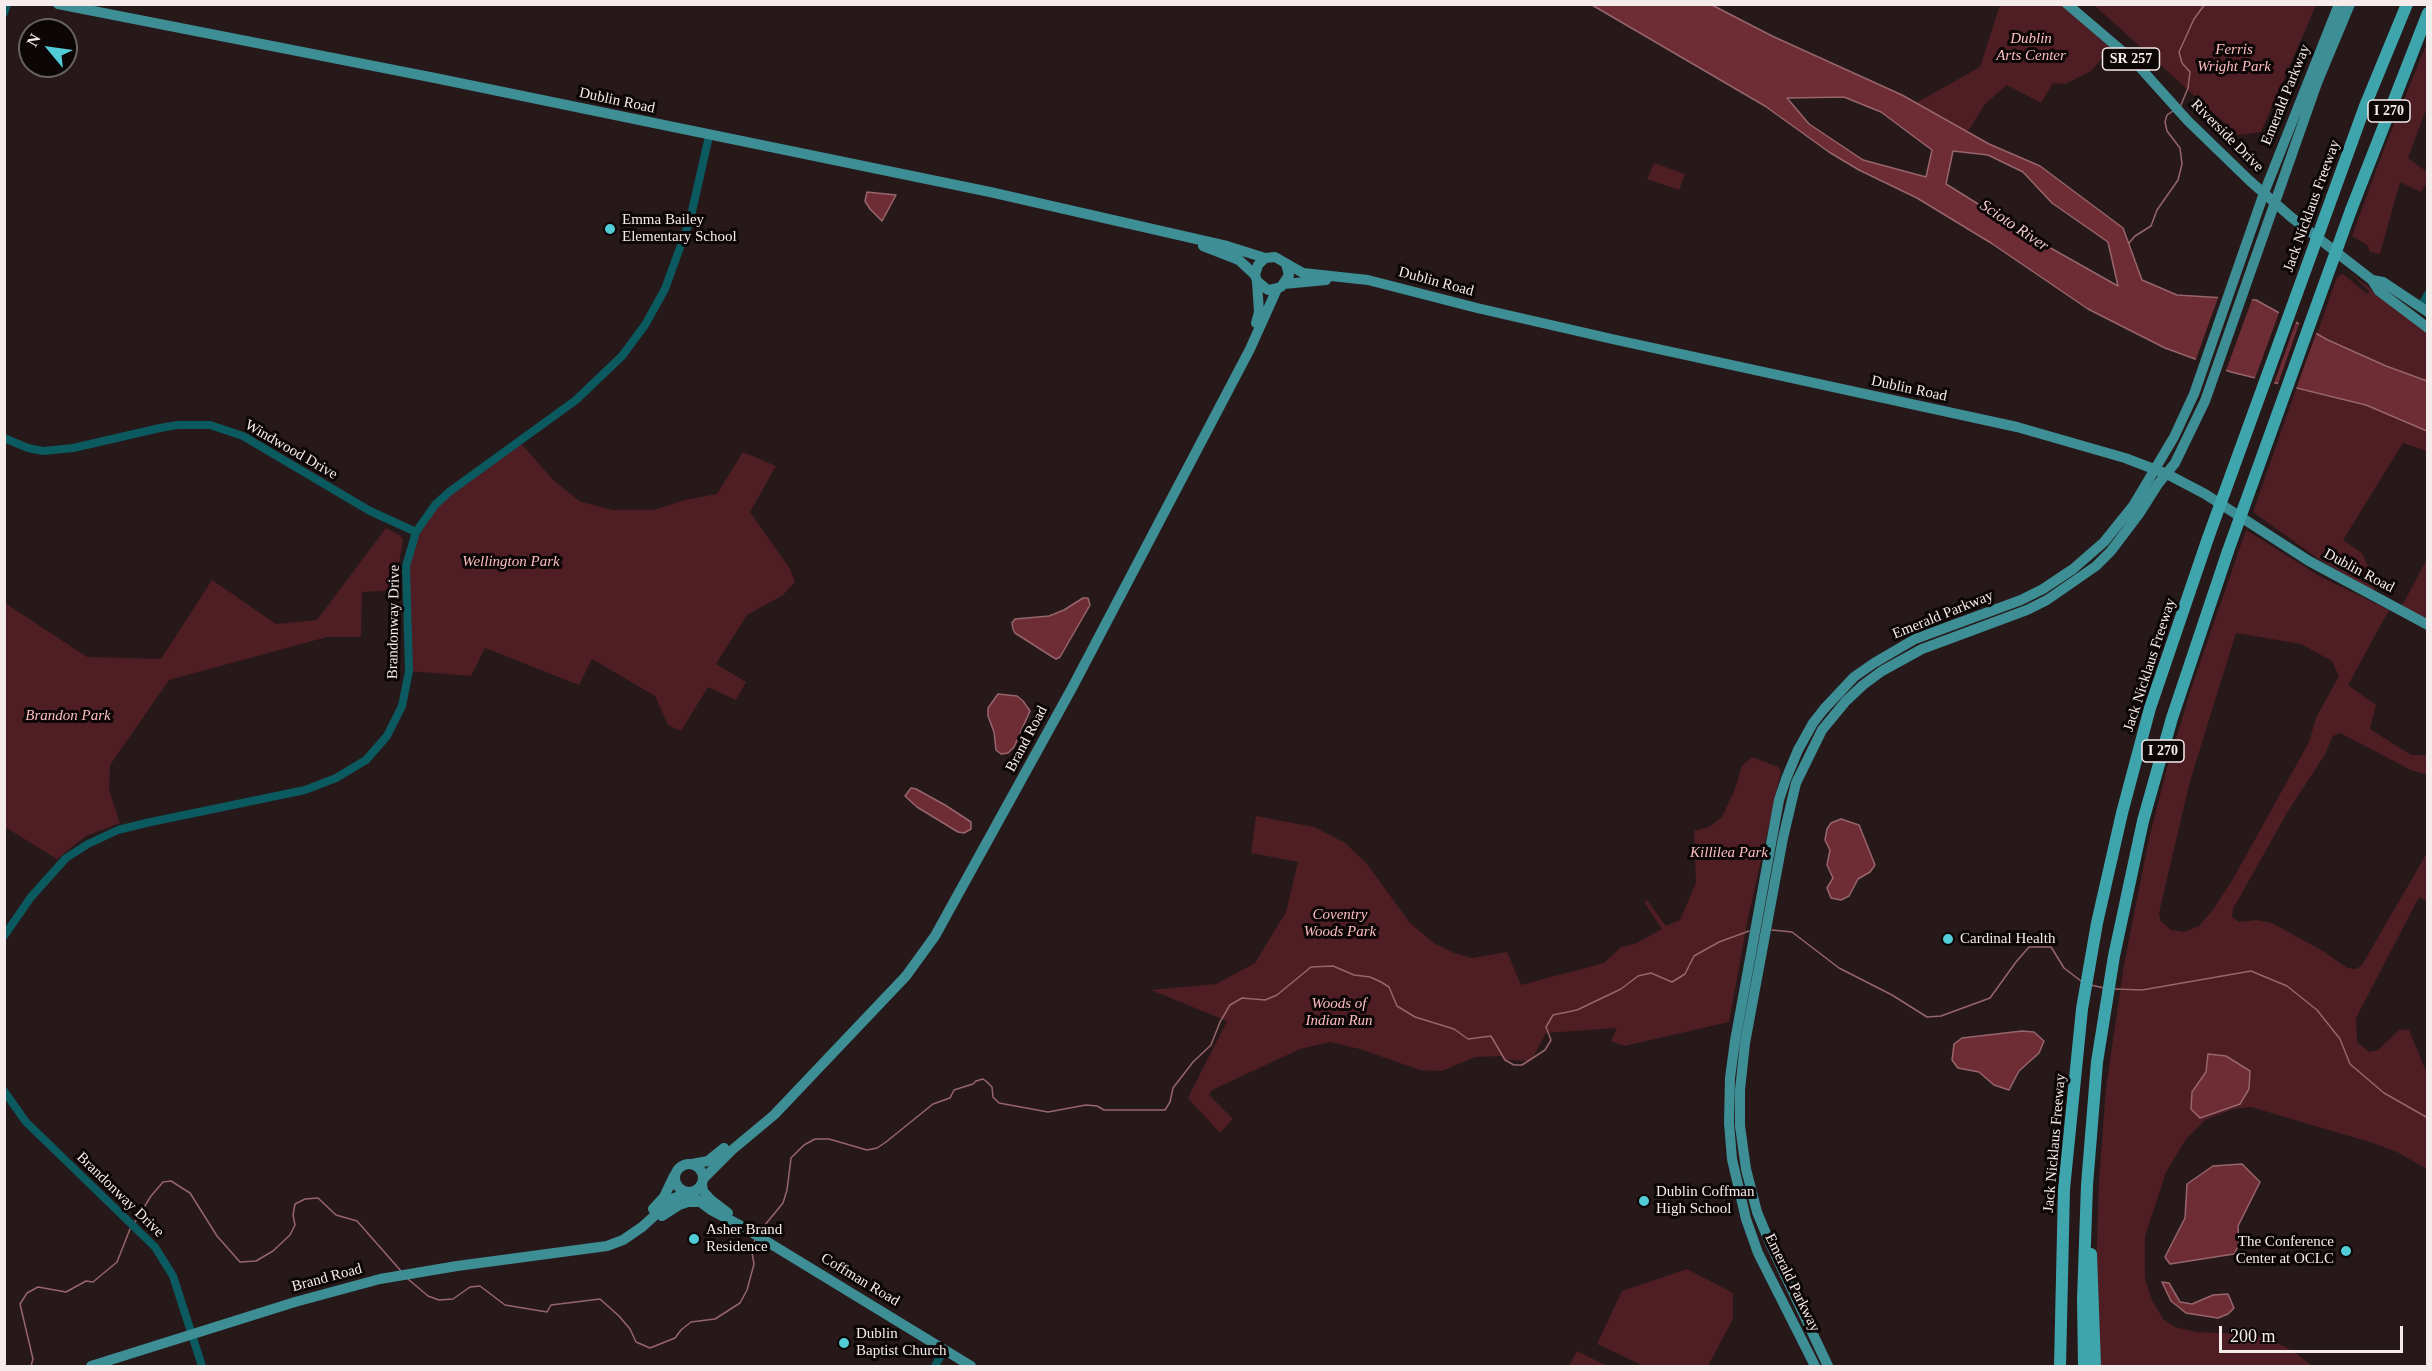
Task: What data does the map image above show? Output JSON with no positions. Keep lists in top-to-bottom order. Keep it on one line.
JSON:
{"streets":{"highway":["I 270","Jack Nicklaus Freeway"],"main road":["SR 257","Emerald Parkway","Dublin Road","Riverside Drive","Brand Road","Coffman Road"],"street":["Windwood Drive","Brandonway Drive"]},"crossings":[["Emerald Parkway","Dublin Road"],["Emerald Parkway","Riverside Drive"],["Dublin Road","Brandonway Drive"],["Dublin Road","Brand Road"],["Windwood Drive","Brandonway Drive"],["Brandonway Drive","Brand Road"],["Brand Road","Coffman Road"]],"water":["Scioto River"],"parks":["Dublin Arts Center","Ferris Wright Park","Wellington Park","Brandon Park","Killilea Park","Coventry Woods Park","Woods of Indian Run"],"places":["Emma Bailey Elementary School","Cardinal Health","Dublin Coffman High School","Asher Brand Residence","The Conference Center at OCLC","Dublin Baptist Church"],"scale_bar":"200 m","north":"top left"}
